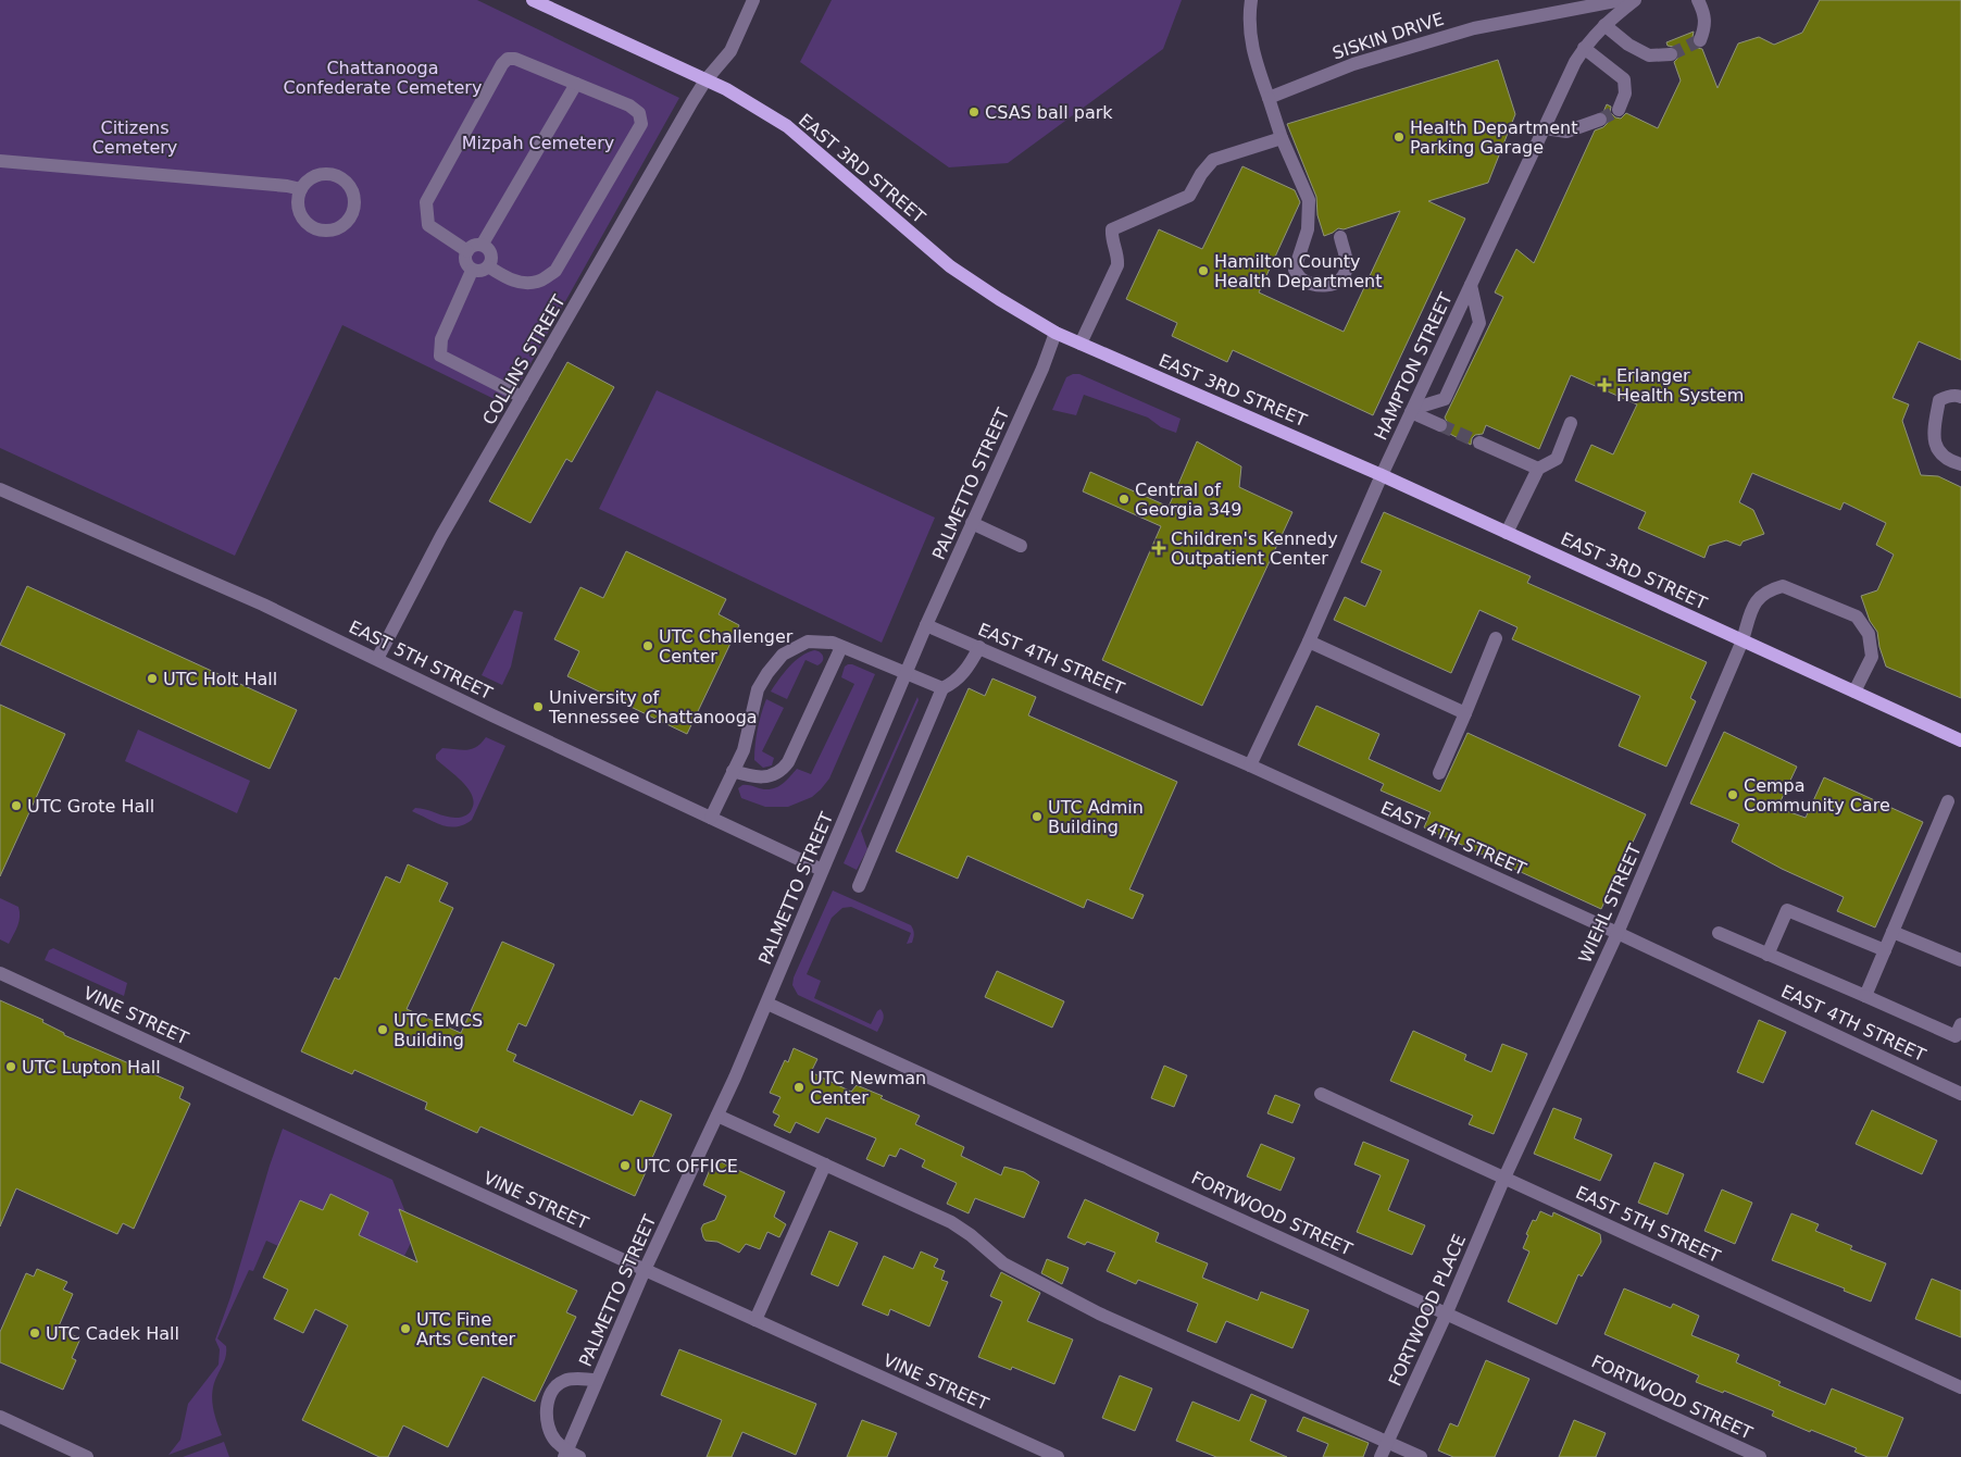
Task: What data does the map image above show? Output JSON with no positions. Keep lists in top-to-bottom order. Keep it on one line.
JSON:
{"streets":{"main road":["EAST 3RD STREET"],"street":["SISKIN DRIVE","COLLINS STREET","HAMPTON STREET","PALMETTO STREET","EAST 4TH STREET","EAST 5TH STREET","WIEHL STREET","VINE STREET","FORTWOOD STREET","FORTWOOD PLACE"]},"crossings":[["EAST 3RD STREET","COLLINS STREET"],["EAST 3RD STREET","HAMPTON STREET"],["EAST 3RD STREET","PALMETTO STREET"],["EAST 3RD STREET","WIEHL STREET"],["COLLINS STREET","EAST 5TH STREET"],["HAMPTON STREET","EAST 4TH STREET"],["PALMETTO STREET","EAST 4TH STREET"],["PALMETTO STREET","EAST 5TH STREET"],["PALMETTO STREET","VINE STREET"],["PALMETTO STREET","FORTWOOD STREET"],["EAST 4TH STREET","WIEHL STREET"],["EAST 5TH STREET","WIEHL STREET"],["EAST 5TH STREET","FORTWOOD PLACE"],["WIEHL STREET","FORTWOOD PLACE"],["FORTWOOD STREET","FORTWOOD PLACE"]],"parks":["Chattanooga Confederate Cemetery","Citizens Cemetery","Mizpah Cemetery"],"places":{"other":["CSAS ball park","Health Department Parking Garage","Hamilton County Health Department","Central of Georgia 349","UTC Challenger Center","UTC Holt Hall","University of Tennessee Chattanooga","Cempa Community Care","UTC Grote Hall","UTC Admin Building","UTC EMCS Building","UTC Lupton Hall","UTC Newman Center","UTC OFFICE","UTC Fine Arts Center","UTC Cadek Hall"],"health":["Erlanger Health System","Children's Kennedy Outpatient Center"]}}
